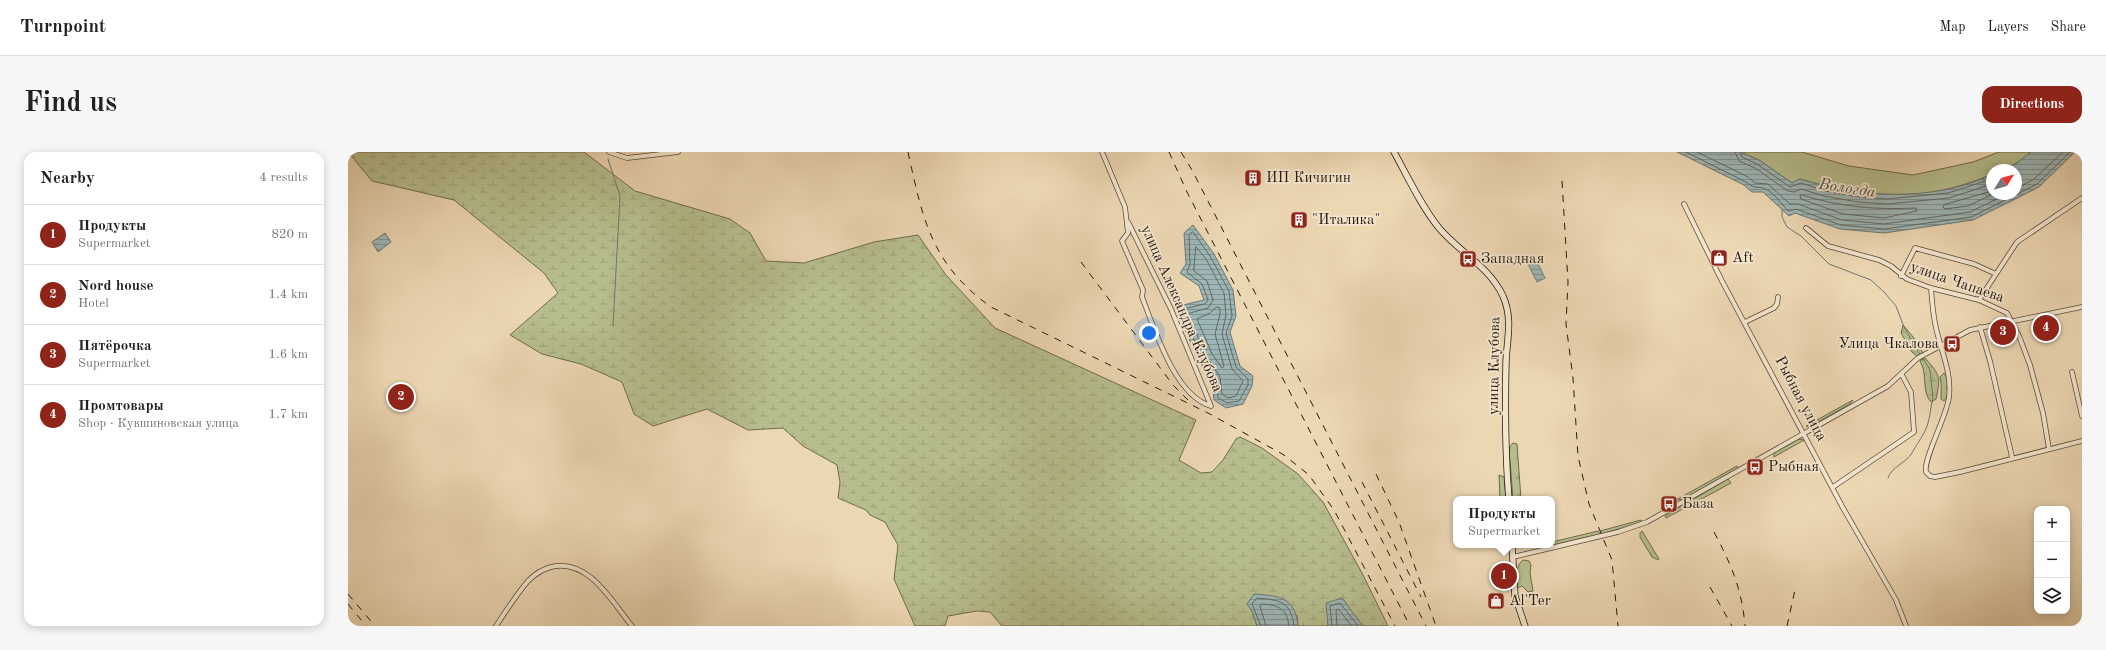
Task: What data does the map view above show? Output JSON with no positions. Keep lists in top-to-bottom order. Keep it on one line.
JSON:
{"streets":{"main road":["улица Клубова"],"street":["улица Чапаева","улица Александра Клубова","Рыбная улица"]},"water":["Вологда"],"places":{"building":["ИП Кичигин","\"Италика\""],"shop":["Aft","Al'Ter"],"bus stop":["Западная","Улица Чкалова","Рыбная","База"]},"north":"top right","page":{"header":"Turnpoint","nav":["Map","Layers","Share"],"buttons":"Directions","title":"Find us","heading":["Nearby","4 results"],"list":[{"mark":"1","name":"Продукты","note":"Supermarket","value":"820 m"},{"mark":"2","name":"Nord house","note":"Hotel","value":"1.4 km"},{"mark":"3","name":"Пятёрочка","note":"Supermarket","value":"1.6 km"},{"mark":"4","name":"Промтовары","note":"Shop · Кувшиновская улица","value":"1.7 km"}],"pins":["4","3","2","1"],"popup":["Продукты","Supermarket"],"map_buttons":["+","−"]}}
